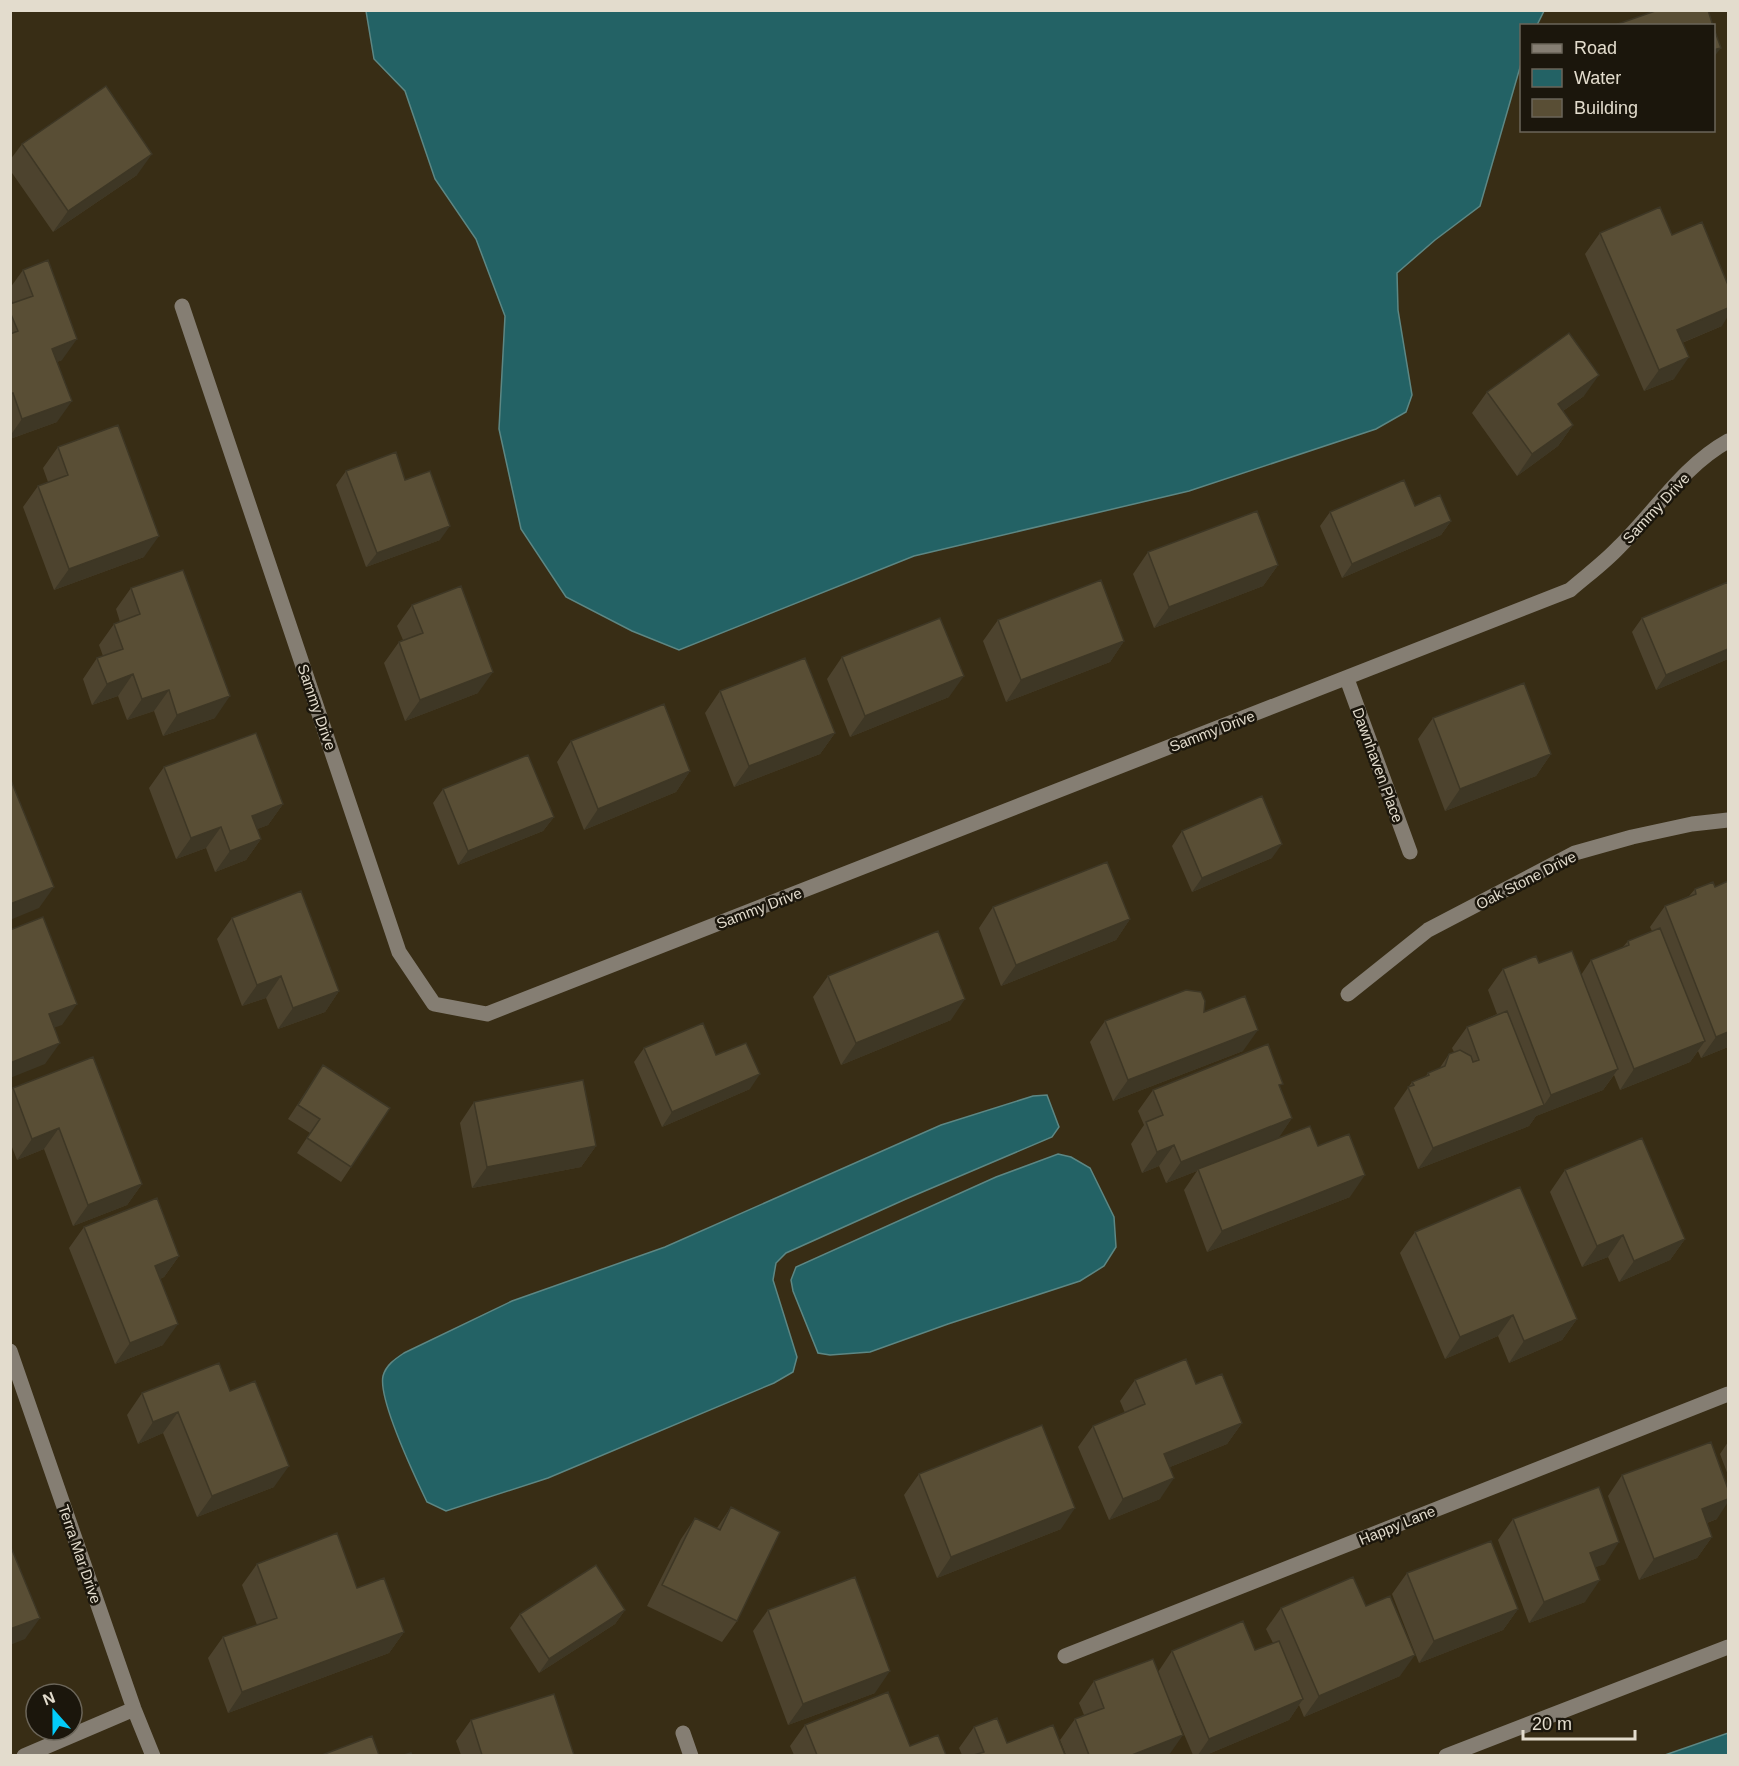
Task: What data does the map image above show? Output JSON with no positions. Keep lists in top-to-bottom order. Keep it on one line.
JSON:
{"streets":{"street":["Sammy Drive","Dawnhaven Place","Oak Stone Drive","Happy Lane","Terra Mar Drive"]},"crossings":[["Sammy Drive","Dawnhaven Place"]],"legend":["Road","Water","Building"],"scale_bar":"20 m","north":"top"}
